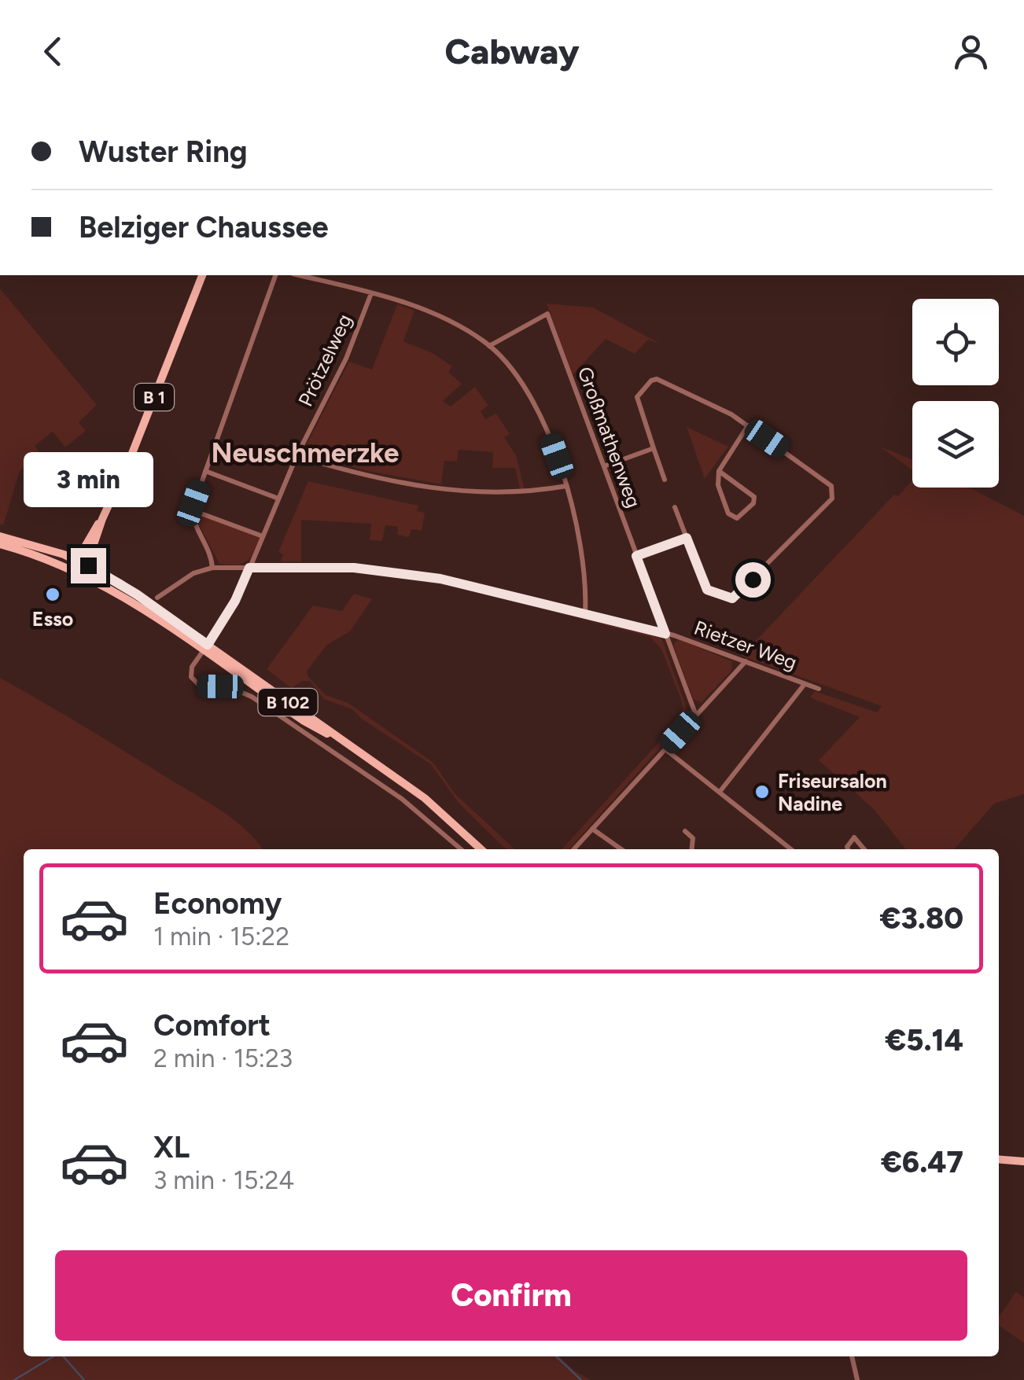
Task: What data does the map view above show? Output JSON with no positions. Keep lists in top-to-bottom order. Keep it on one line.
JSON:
{"streets":{"main road":["B 1","B 102"],"street":["Prötzelweg","Großmathenweg","Rietzer Weg"]},"crossings":[["Prötzelweg","Rietzer Weg"],["Prötzelweg","B 102"],["B 1","B 102"],["Großmathenweg","Rietzer Weg"]],"districts":["Neuschmerzke"],"places":["Esso","Friseursalon Nadine"],"page":{"header":"Cabway","banner":["Wuster Ring","Belziger Chaussee"],"bubble":"3 min","list":[{"name":"Economy","note":"1 min · 15:22","value":"€3.80"},{"name":"Comfort","note":"2 min · 15:23","value":"€5.14"},{"name":"XL","note":"3 min · 15:24","value":"€6.47"}],"buttons":"Confirm"}}
